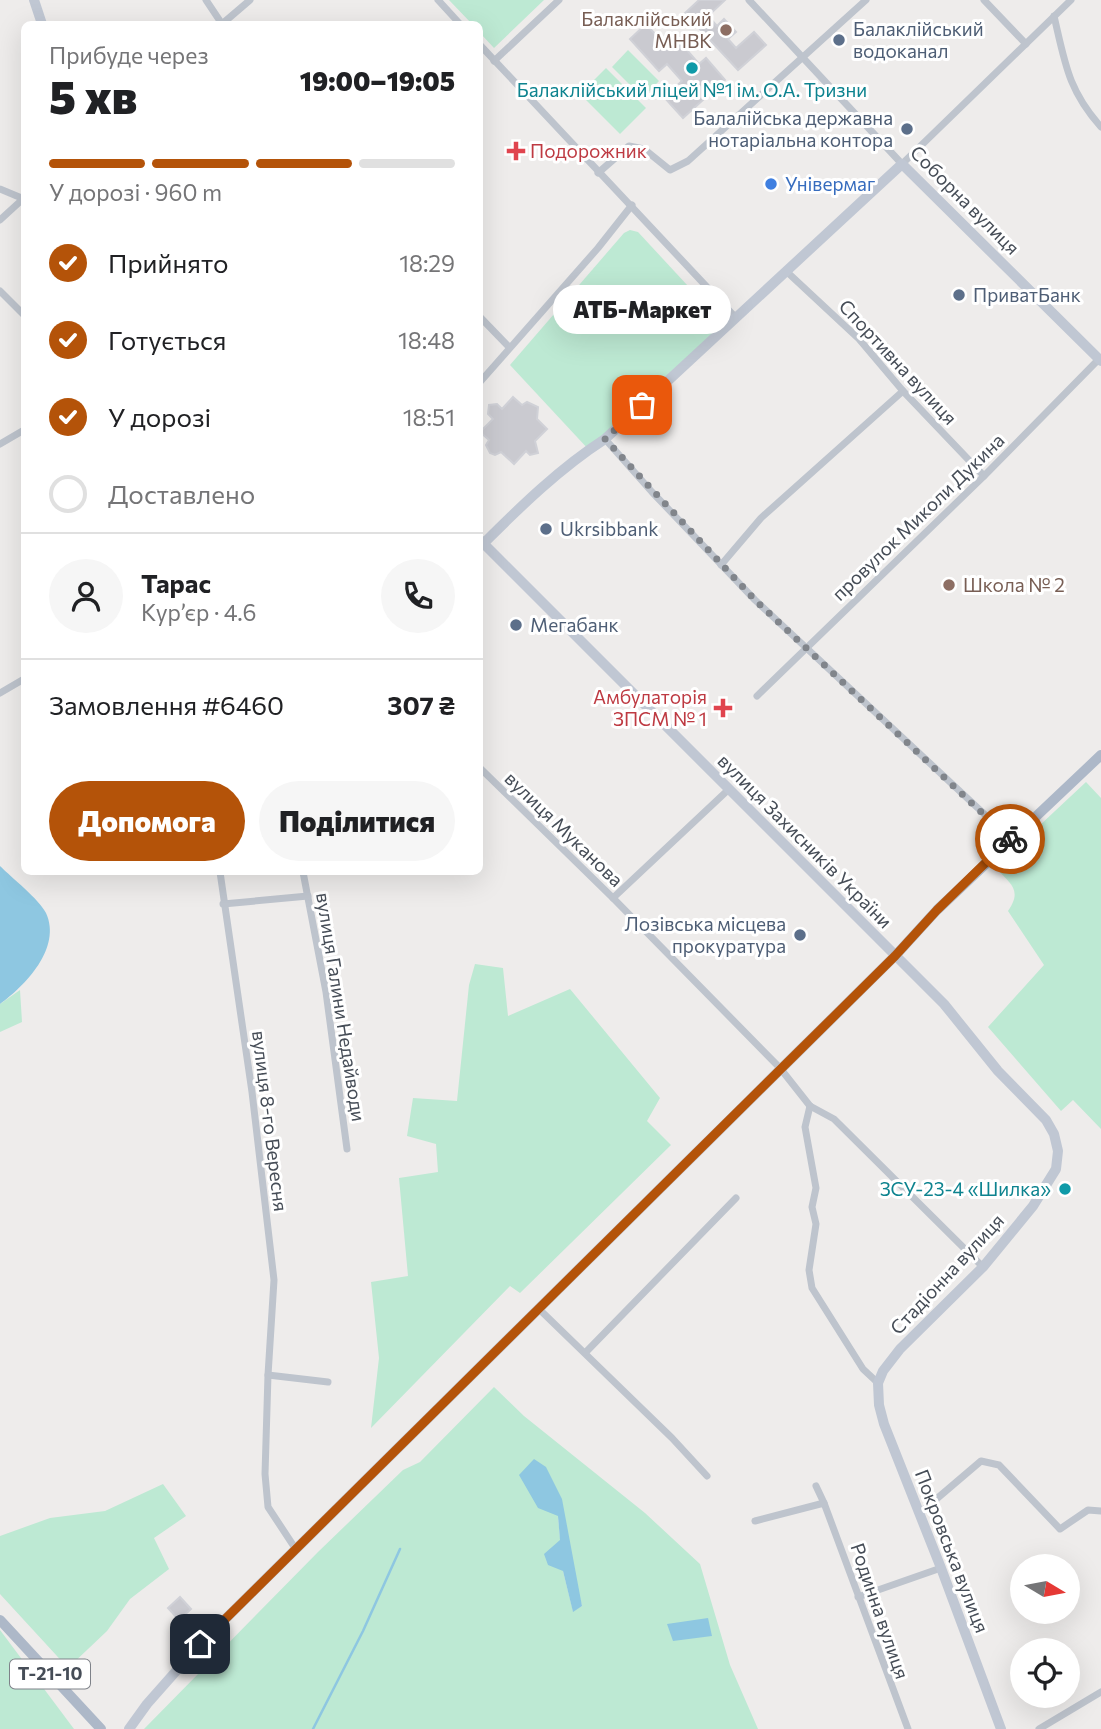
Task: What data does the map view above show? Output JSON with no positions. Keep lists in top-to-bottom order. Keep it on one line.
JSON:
{"streets":{"main road":["Т-21-10"],"street":["Соборна вулиця","Спортивна вулиця","провулок Миколи Дукина","вулиця Муканова","вулиця Захисників України","вулиця Галини Недайводи","вулиця 8-го Вересня","Стадіонна вулиця","Покровська вулиця","Родинна вулиця"]},"crossings":[["Соборна вулиця","провулок Миколи Дукина"],["Спортивна вулиця","провулок Миколи Дукина"],["вулиця Муканова","Стадіонна вулиця"],["вулиця Захисників України","Стадіонна вулиця"],["Стадіонна вулиця","Покровська вулиця"]],"places":{"other":["Балаклійський МНВК","Балаклійський водоканал","Балаклійський ліцей №1 ім. О.А. Тризни","Балалійська державна нотаріальна контора","Універмаг","ПриватБанк","АТБ-Маркет","Ukrsibbank","Школа № 2","Мегабанк","Лозівська місцева прокуратура","ЗСУ-23-4 «Шилка»"],"health":["Подорожник","Амбулаторія ЗПСМ № 1"]},"north":"right","page":{"heading":["5 хв","Прибуде через","19:00–19:05"],"panel":["Тарас","Кур’єр · 4.6","Замовлення #6460","307 ₴"],"bar":"У дорозі · 960 m","list":[["Прийнято","18:29"],["Готується","18:48"],["У дорозі","18:51"],"Доставлено"],"bubble":"АТБ-Маркет","buttons":["Допомога","Поділитися"]}}
